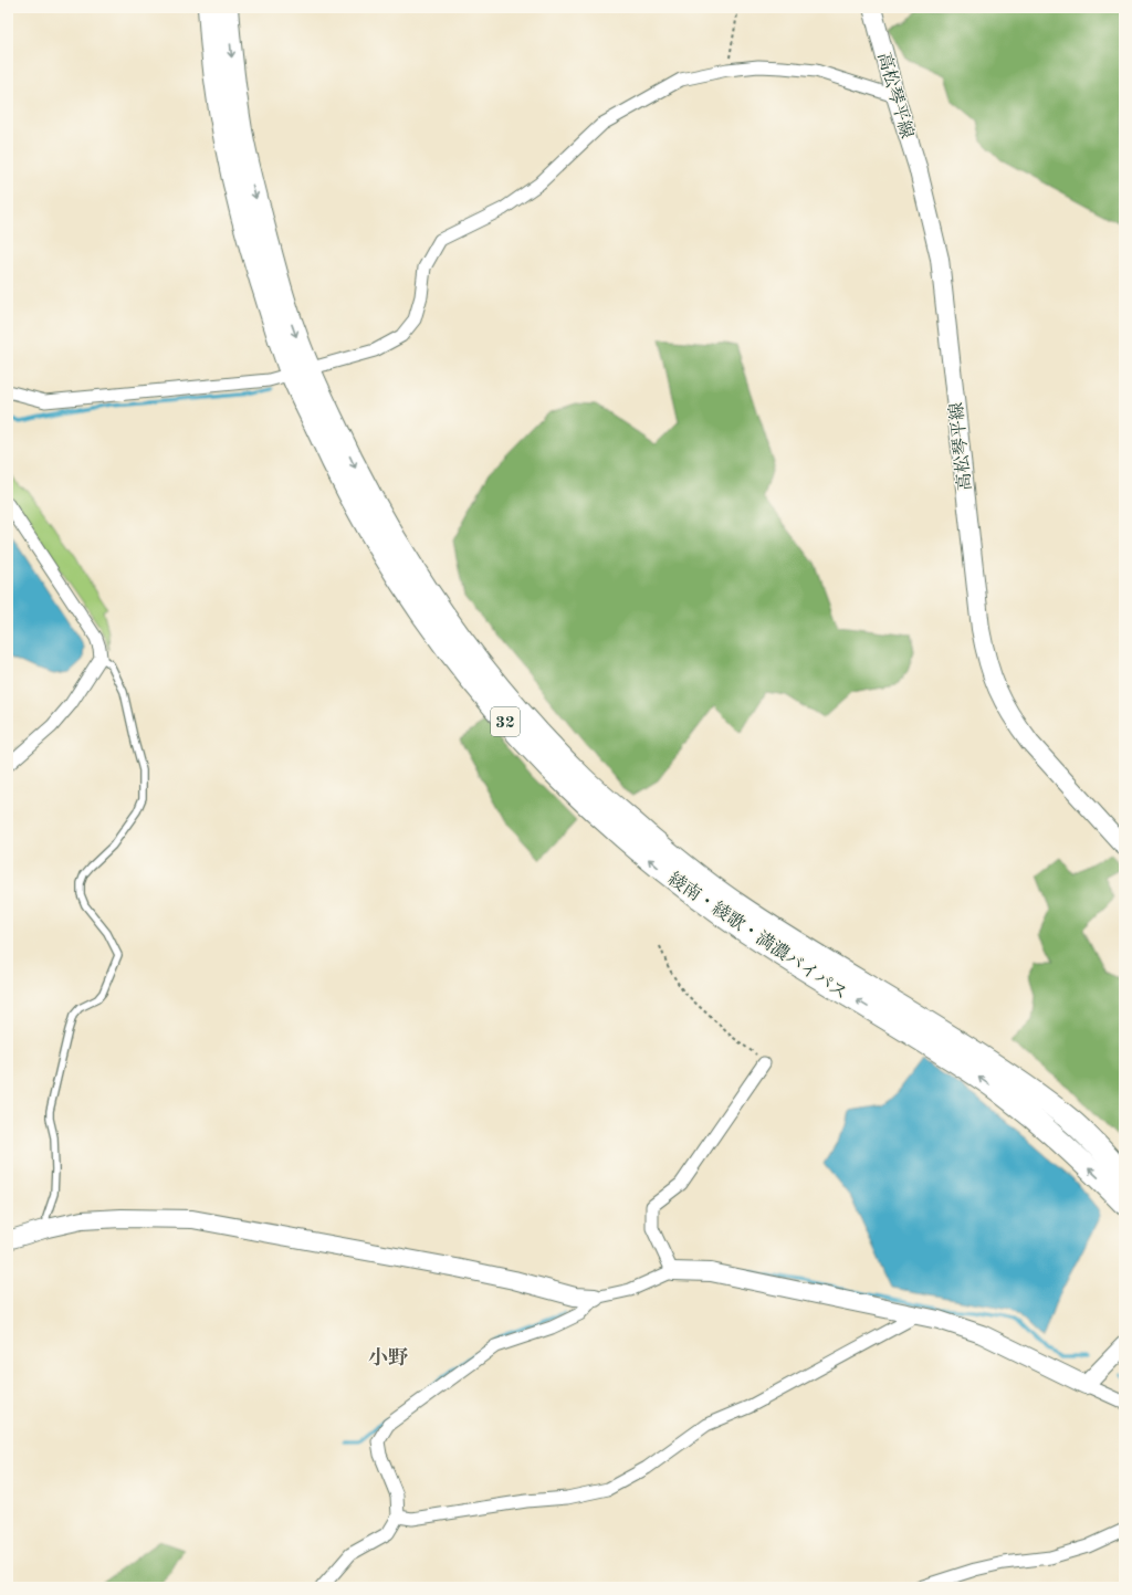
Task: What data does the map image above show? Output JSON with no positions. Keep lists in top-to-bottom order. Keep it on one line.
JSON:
{"streets":{"highway":["32","綾南・綾歌・満濃バイパス"],"street":["高松琴平線"]},"districts":["小野"]}
